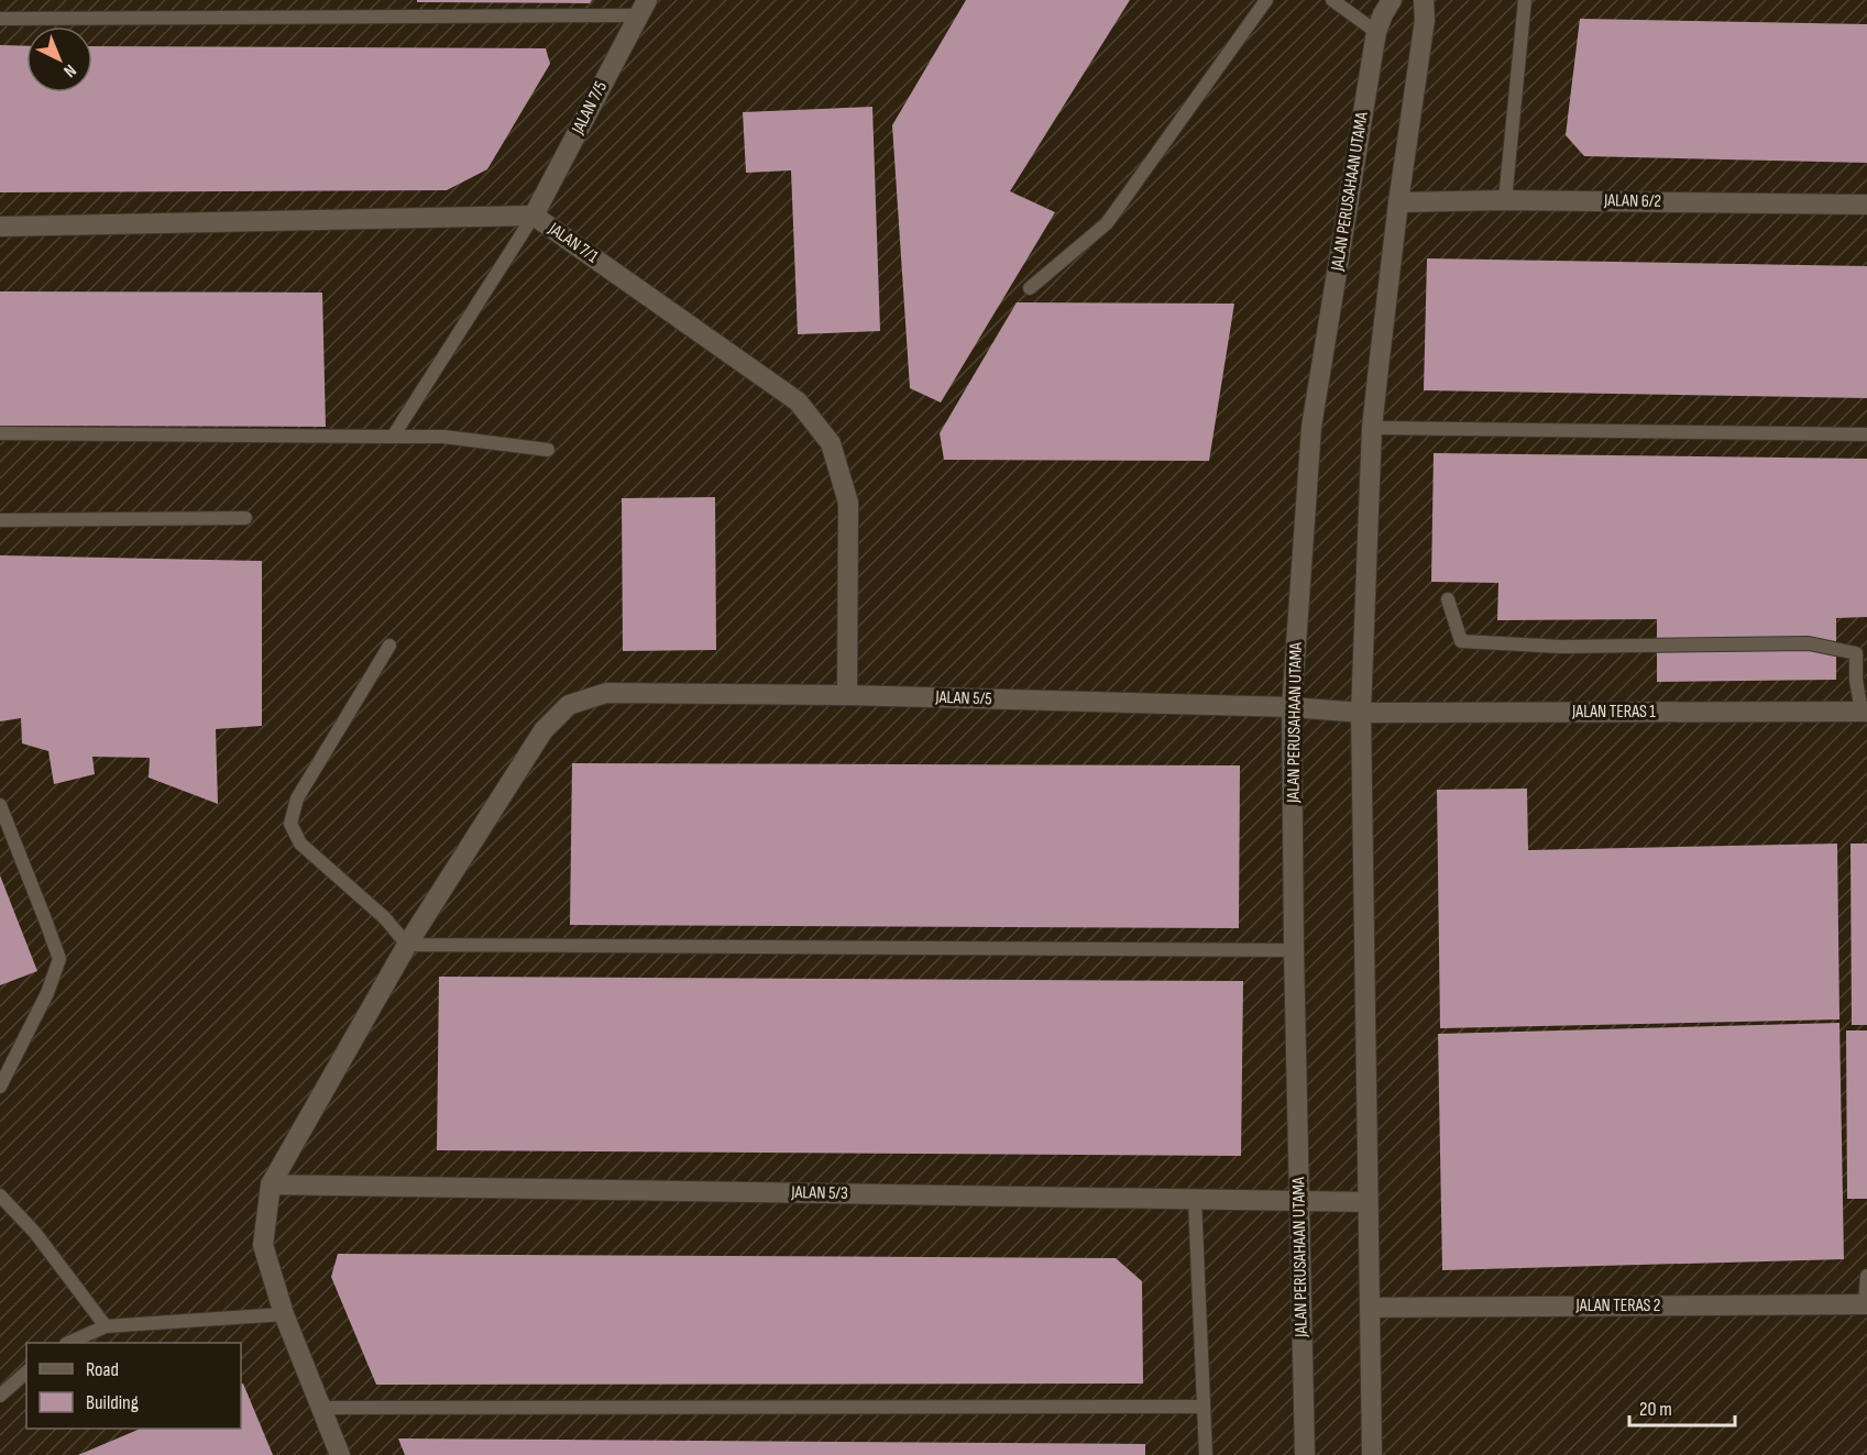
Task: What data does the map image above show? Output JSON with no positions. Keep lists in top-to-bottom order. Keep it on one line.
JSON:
{"streets":{"street":["JALAN 7/5","JALAN PERUSAHAAN UTAMA","JALAN 6/2","JALAN 7/1","JALAN 5/5","JALAN TERAS 1","JALAN 5/3","JALAN TERAS 2"]},"crossings":[["JALAN 7/5","JALAN 7/1"],["JALAN PERUSAHAAN UTAMA","JALAN 5/5"],["JALAN PERUSAHAAN UTAMA","JALAN 5/3"],["JALAN 7/1","JALAN 5/5"],["JALAN 5/5","JALAN TERAS 1"]],"legend":["Road","Building"],"scale_bar":"20 m","north":"bottom right"}
